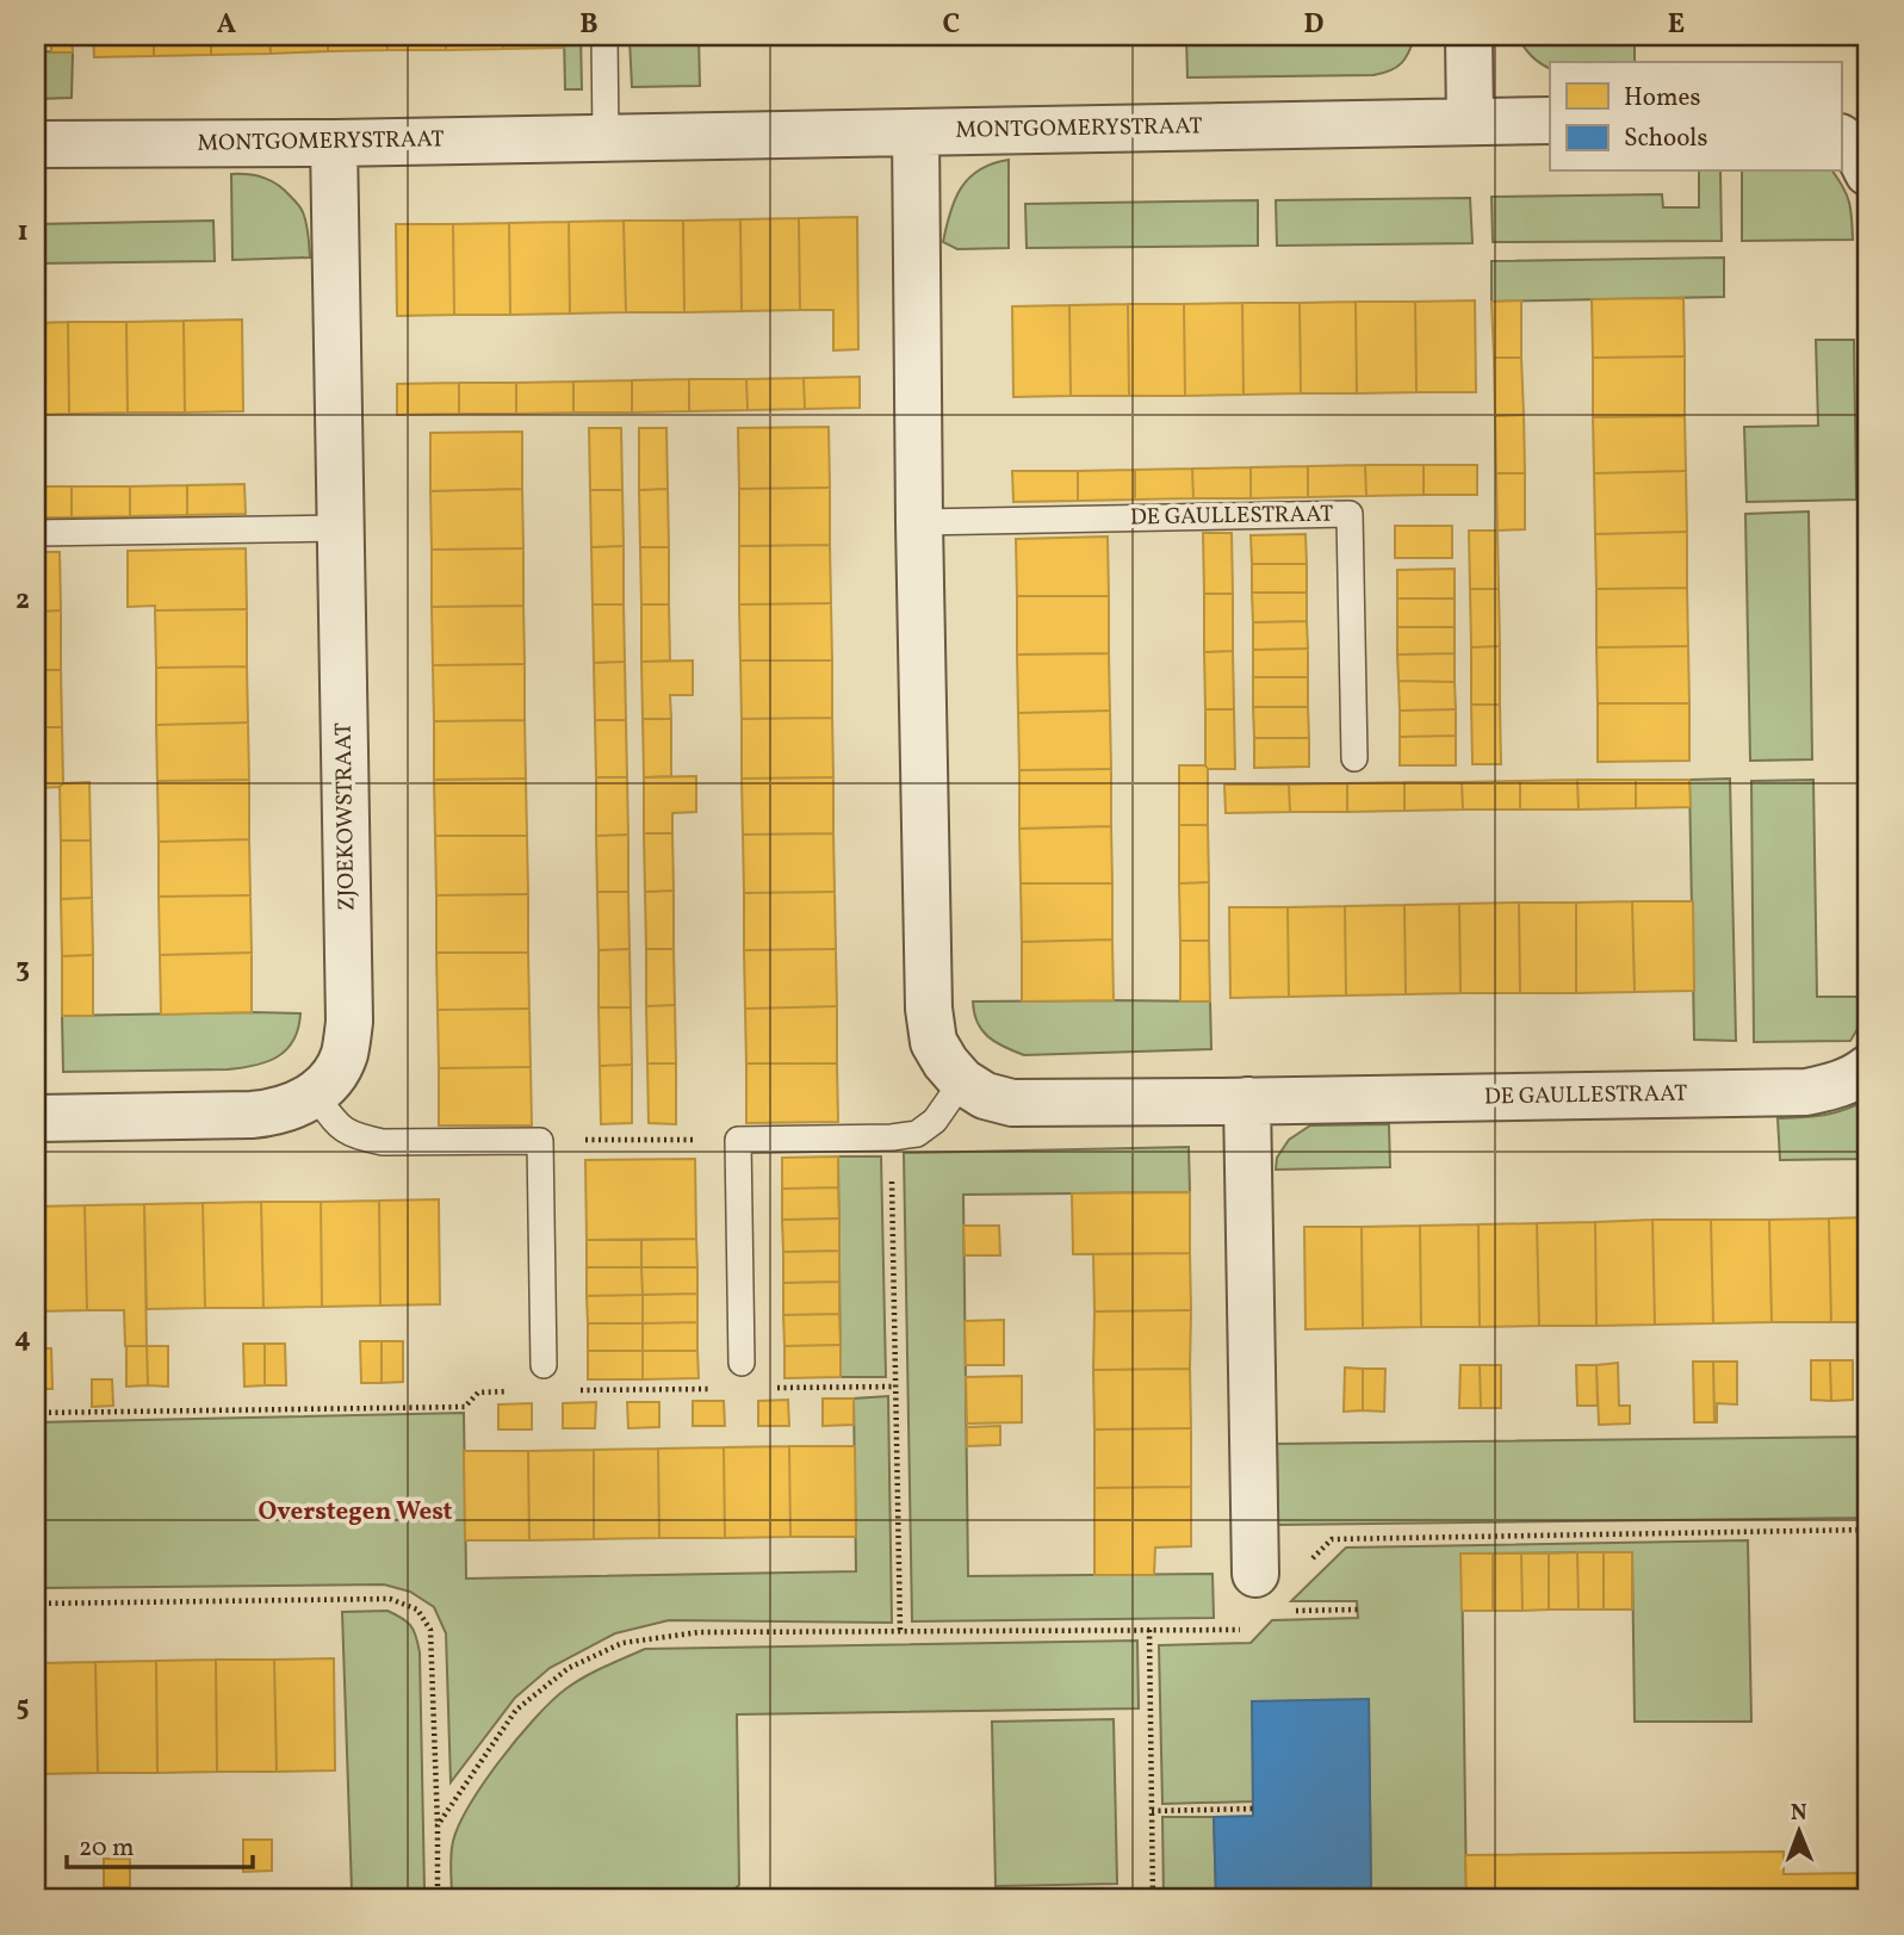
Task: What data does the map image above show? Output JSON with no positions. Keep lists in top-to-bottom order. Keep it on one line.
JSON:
{"streets":{"street":["MONTGOMERYSTRAAT","DE GAULLESTRAAT","ZJOEKOWSTRAAT"]},"crossings":[["MONTGOMERYSTRAAT","DE GAULLESTRAAT"],["MONTGOMERYSTRAAT","ZJOEKOWSTRAAT"]],"districts":["Overstegen West"],"legend":["Homes","Schools"],"scale_bar":"20 m","north":"top","grid":{"columns":["A","B","C","D","E"],"rows":["1","2","3","4","5"]}}
